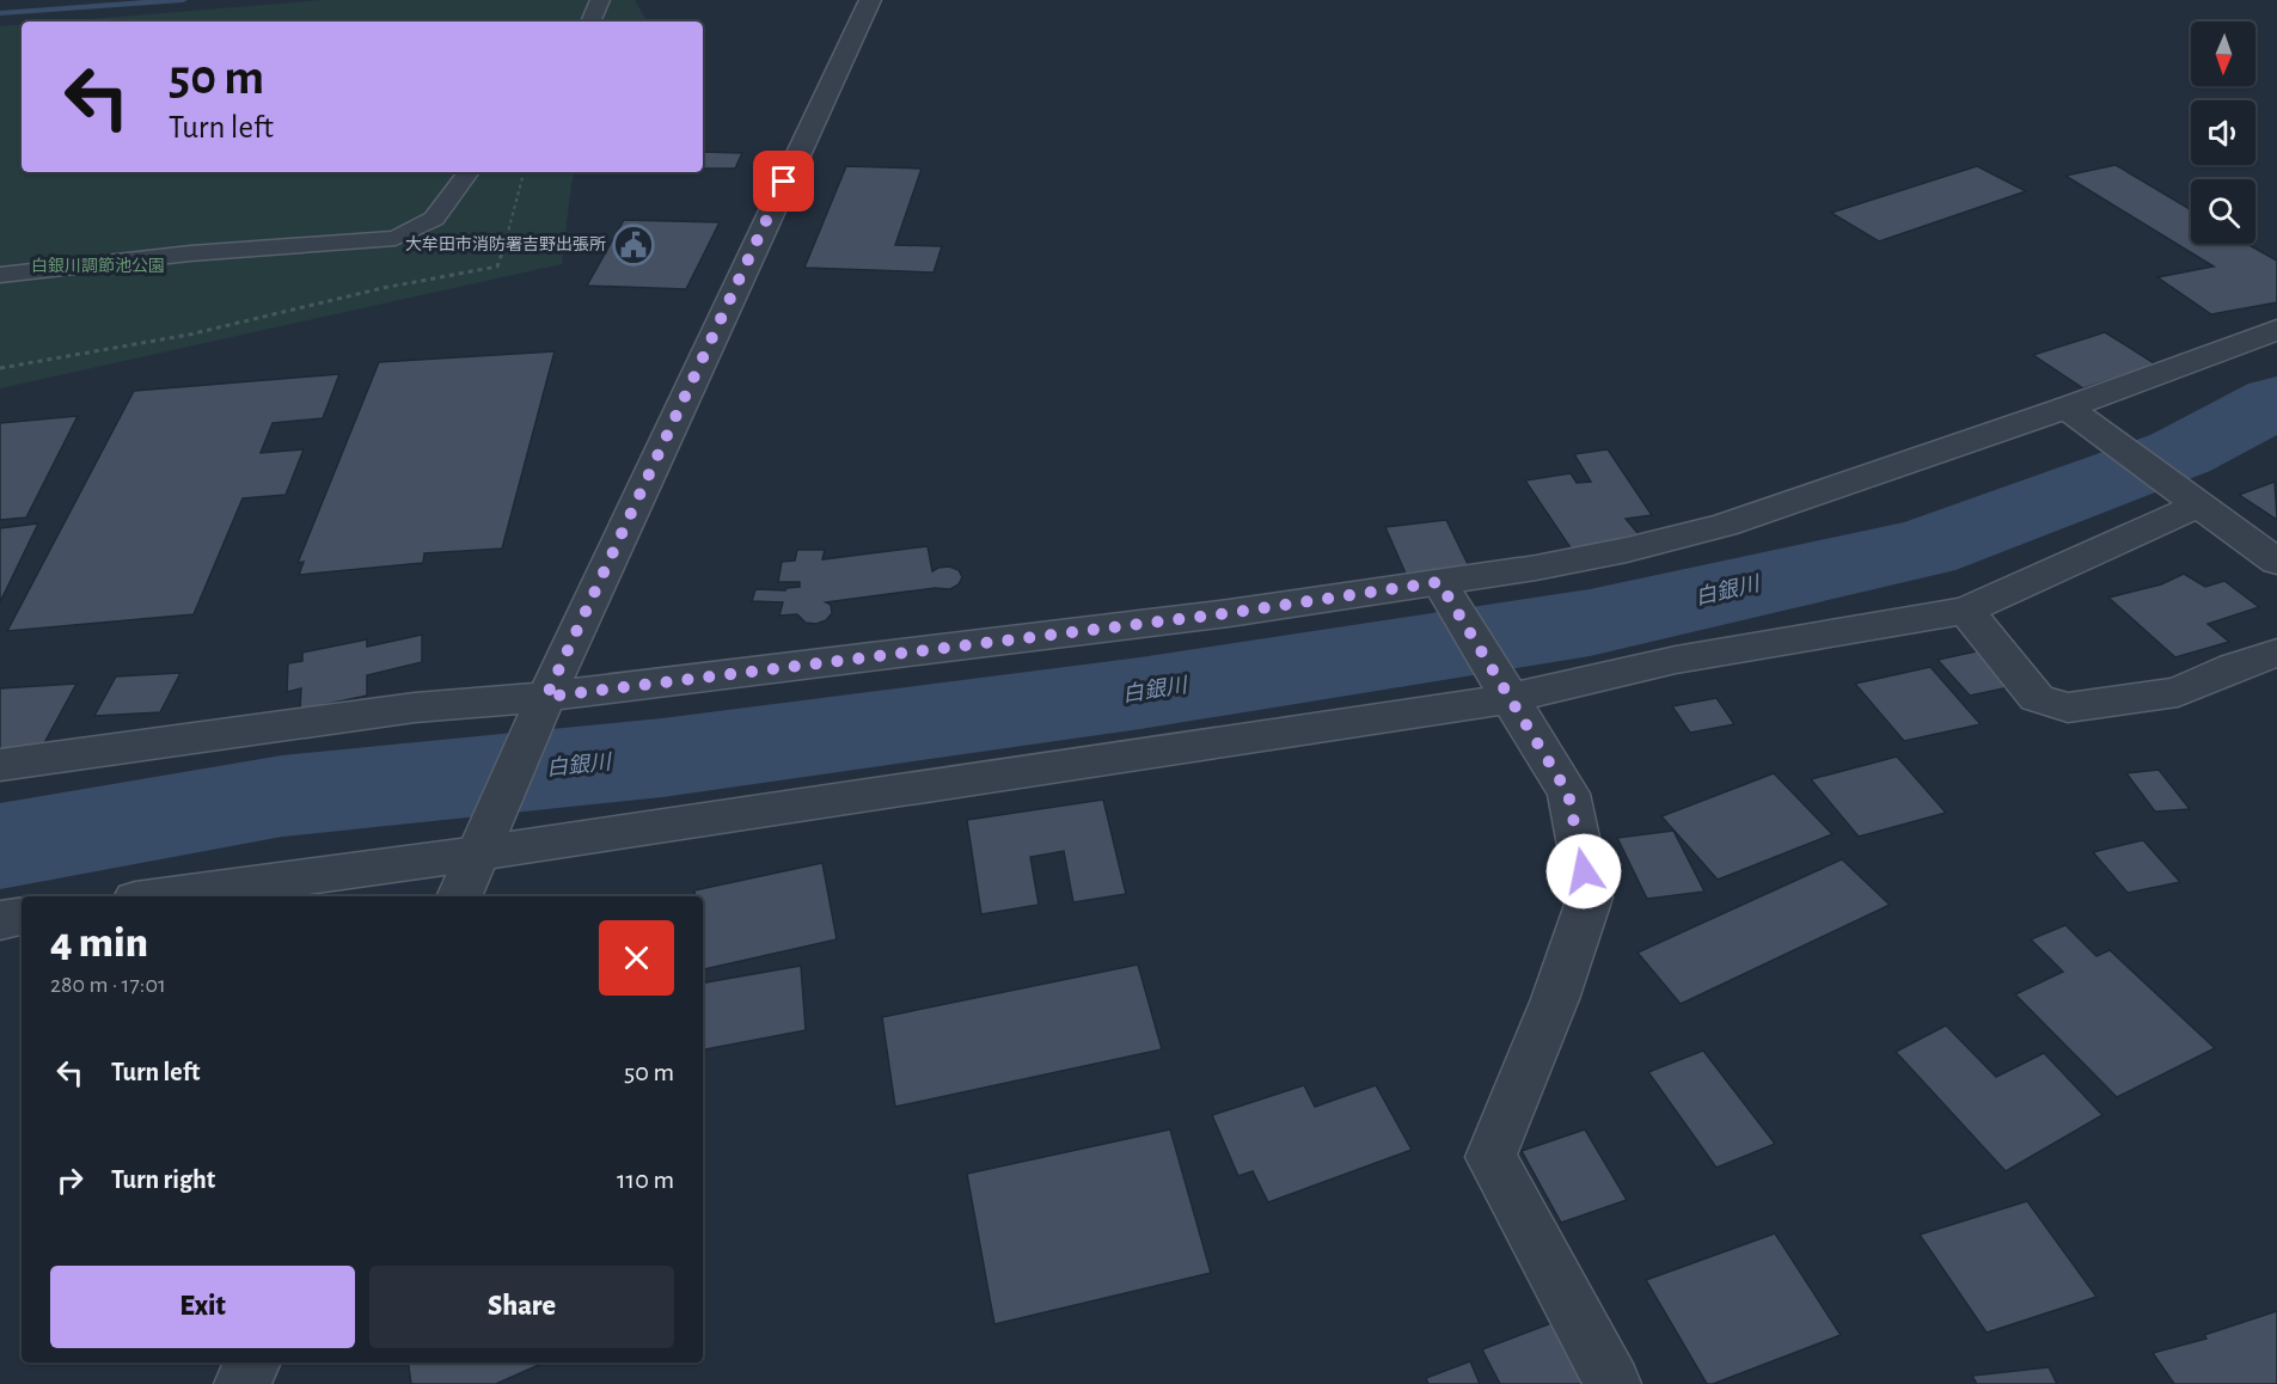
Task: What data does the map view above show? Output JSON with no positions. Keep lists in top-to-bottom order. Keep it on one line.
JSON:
{"water":["白銀川"],"parks":["白銀川調節池公園"],"places":{"public building":["大牟田市消防署吉野出張所"]},"north":"bottom","page":{"turn":["50 m","Turn left"],"heading":["4 min","280 m · 17:01"],"list":[{"name":"Turn left","value":"50 m"},{"name":"Turn right","value":"110 m"}],"buttons":["Exit","Share"]}}
